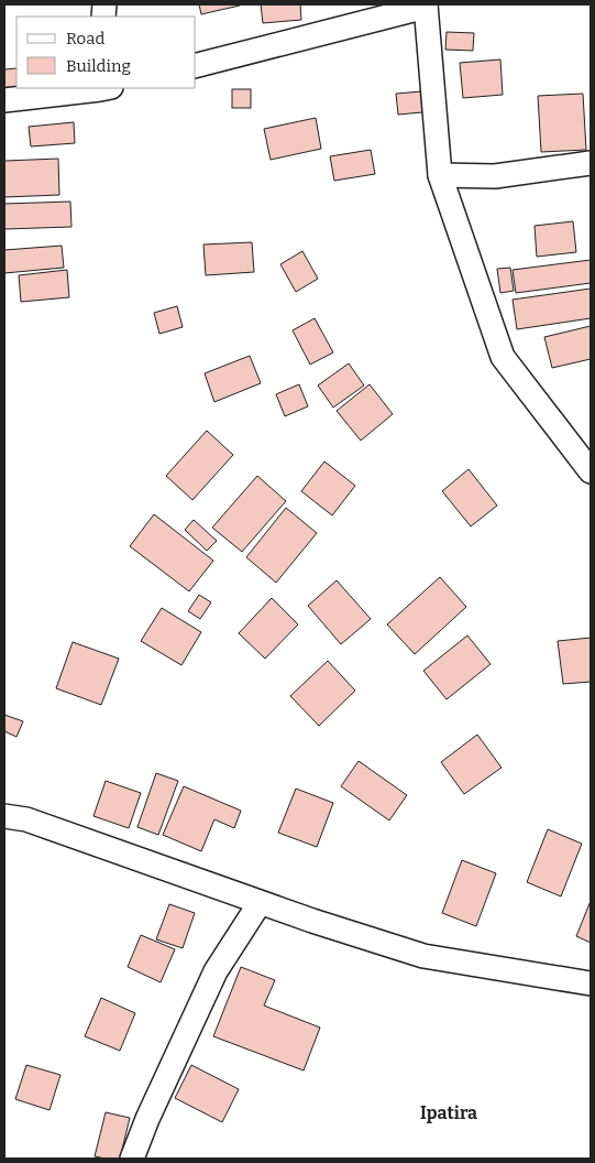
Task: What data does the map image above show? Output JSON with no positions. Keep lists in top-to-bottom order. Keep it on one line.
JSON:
{"districts":["Ipatira"],"legend":["Road","Building"]}
